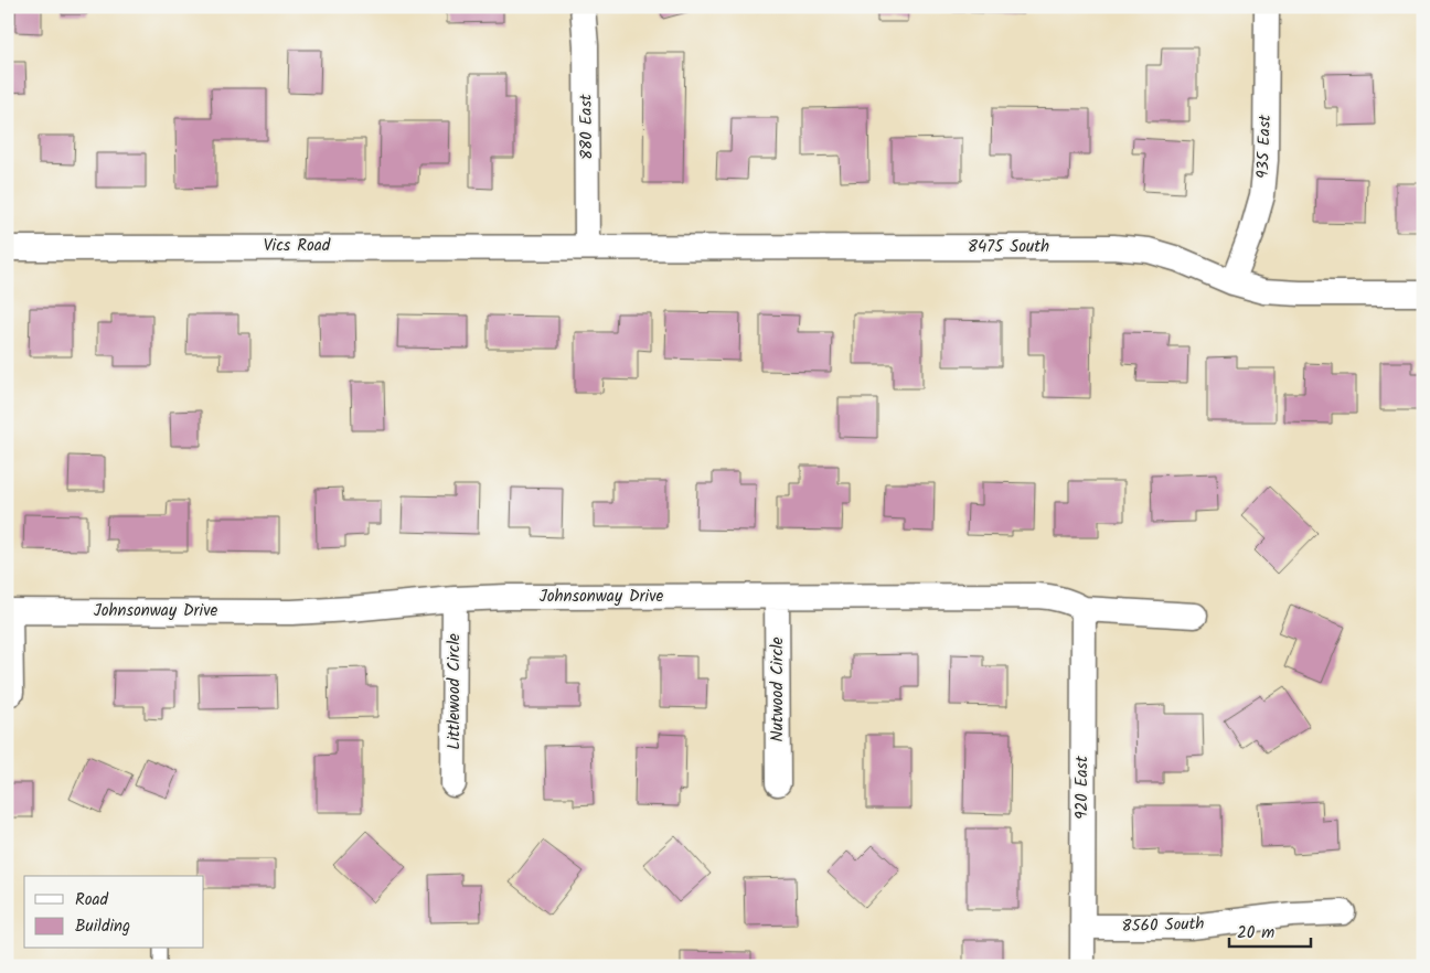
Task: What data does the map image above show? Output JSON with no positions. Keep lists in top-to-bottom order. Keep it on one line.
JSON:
{"streets":{"street":["880 East","935 East","Vics Road","8475 South","Johnsonway Drive","Nutwood Circle","Littlewood Circle","920 East","8560 South"]},"crossings":[["880 East","Vics Road"],["880 East","8475 South"],["935 East","8475 South"],["Vics Road","8475 South"],["Johnsonway Drive","Nutwood Circle"],["Johnsonway Drive","Littlewood Circle"],["Johnsonway Drive","920 East"],["920 East","8560 South"]],"legend":["Road","Building"],"scale_bar":"20 m"}
